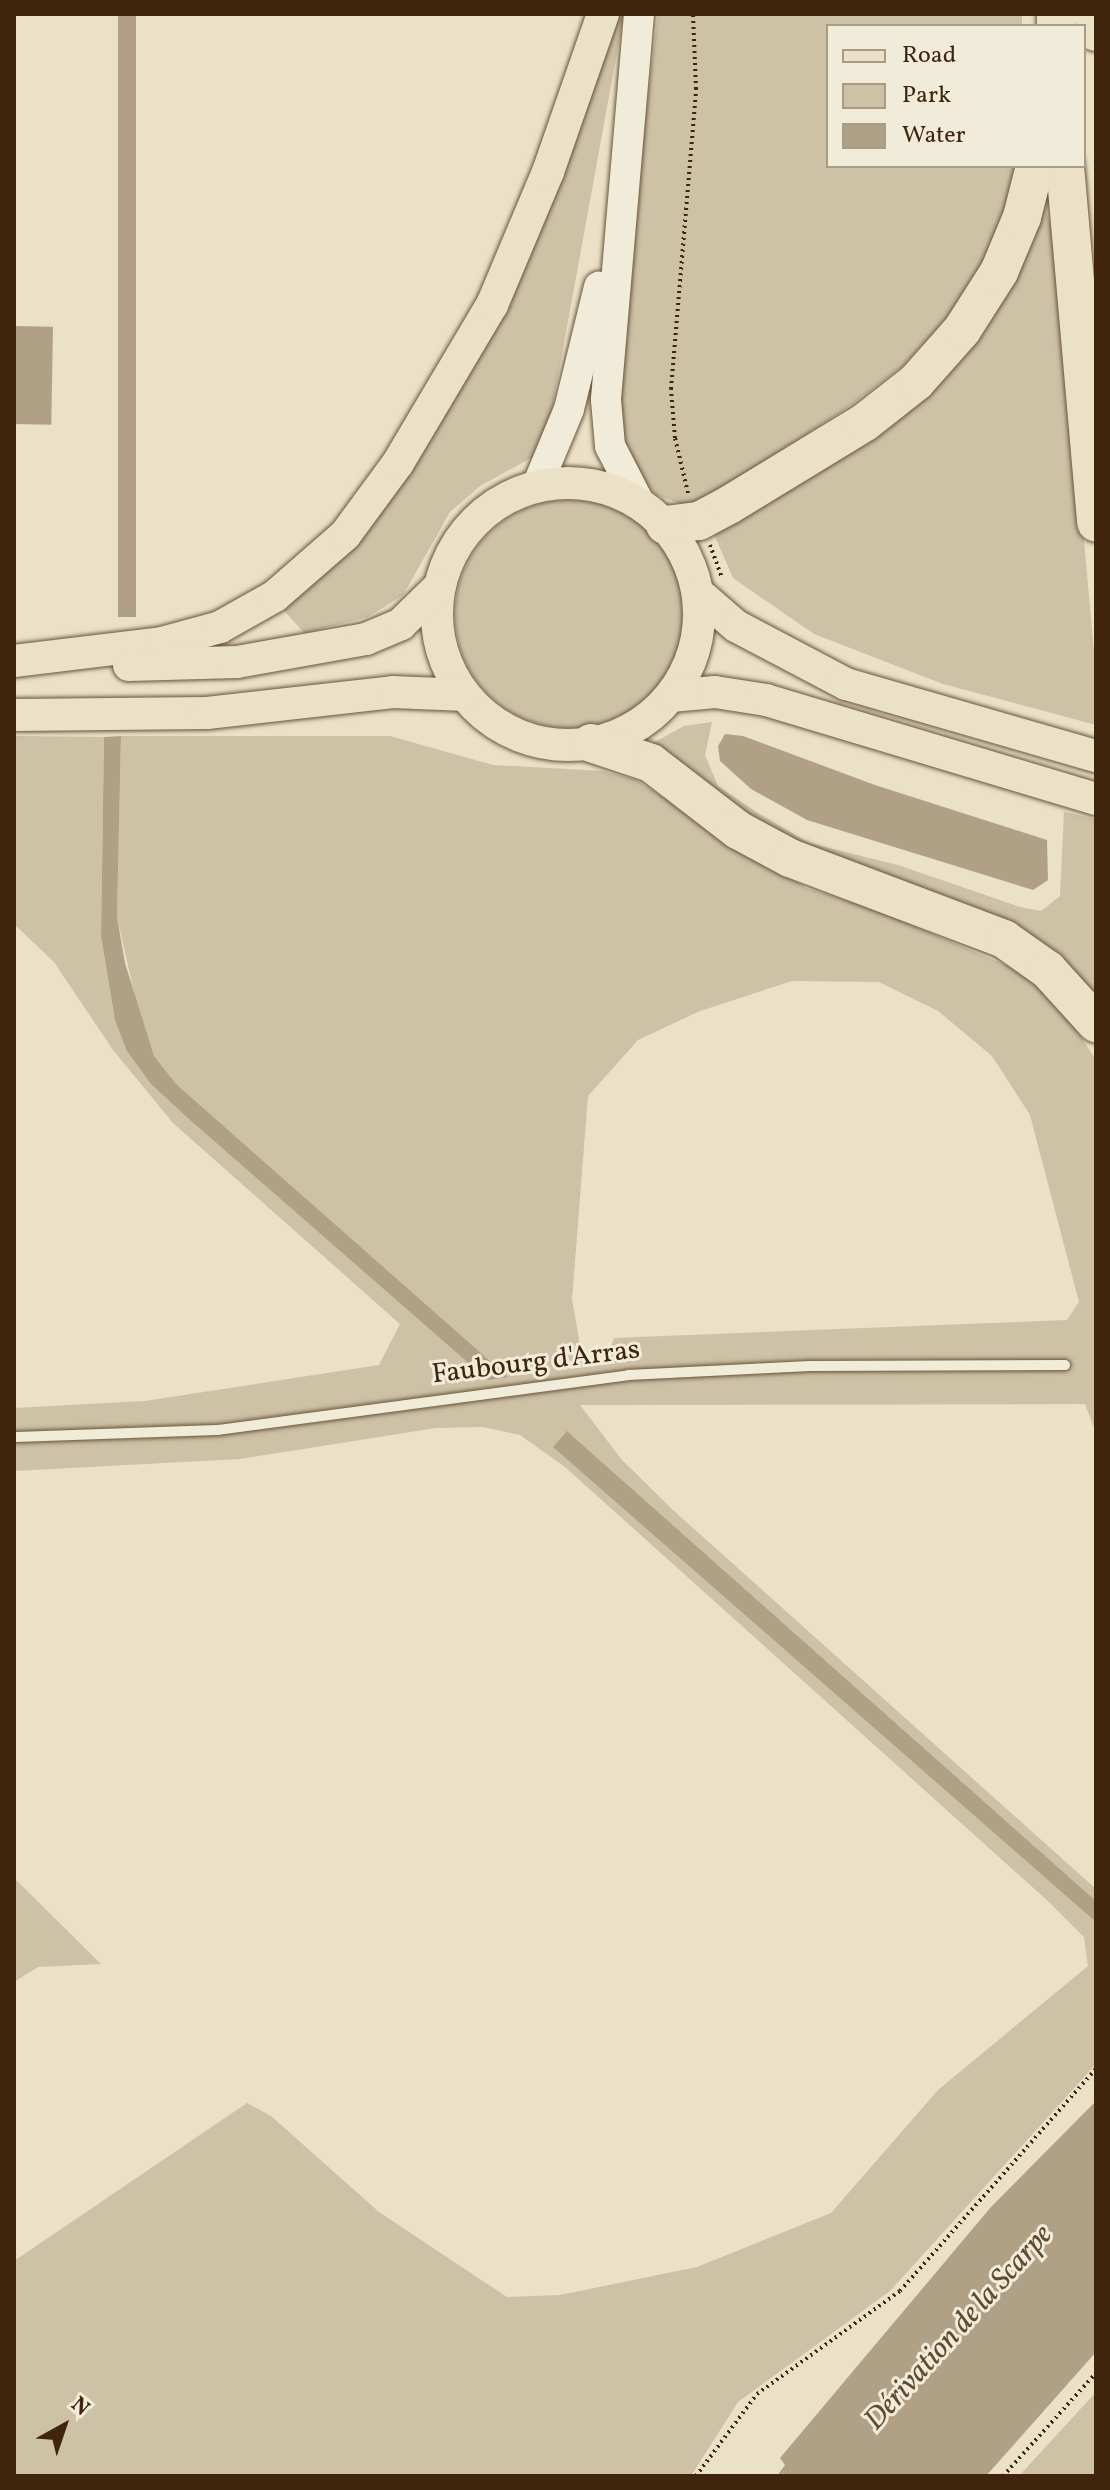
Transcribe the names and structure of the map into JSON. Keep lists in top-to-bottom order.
{
  "streets": {
    "lane": ["Faubourg d'Arras"]
  },
  "water": ["Dérivation de la Scarpe"],
  "legend": ["Road", "Park", "Water"],
  "north": "top right"
}
